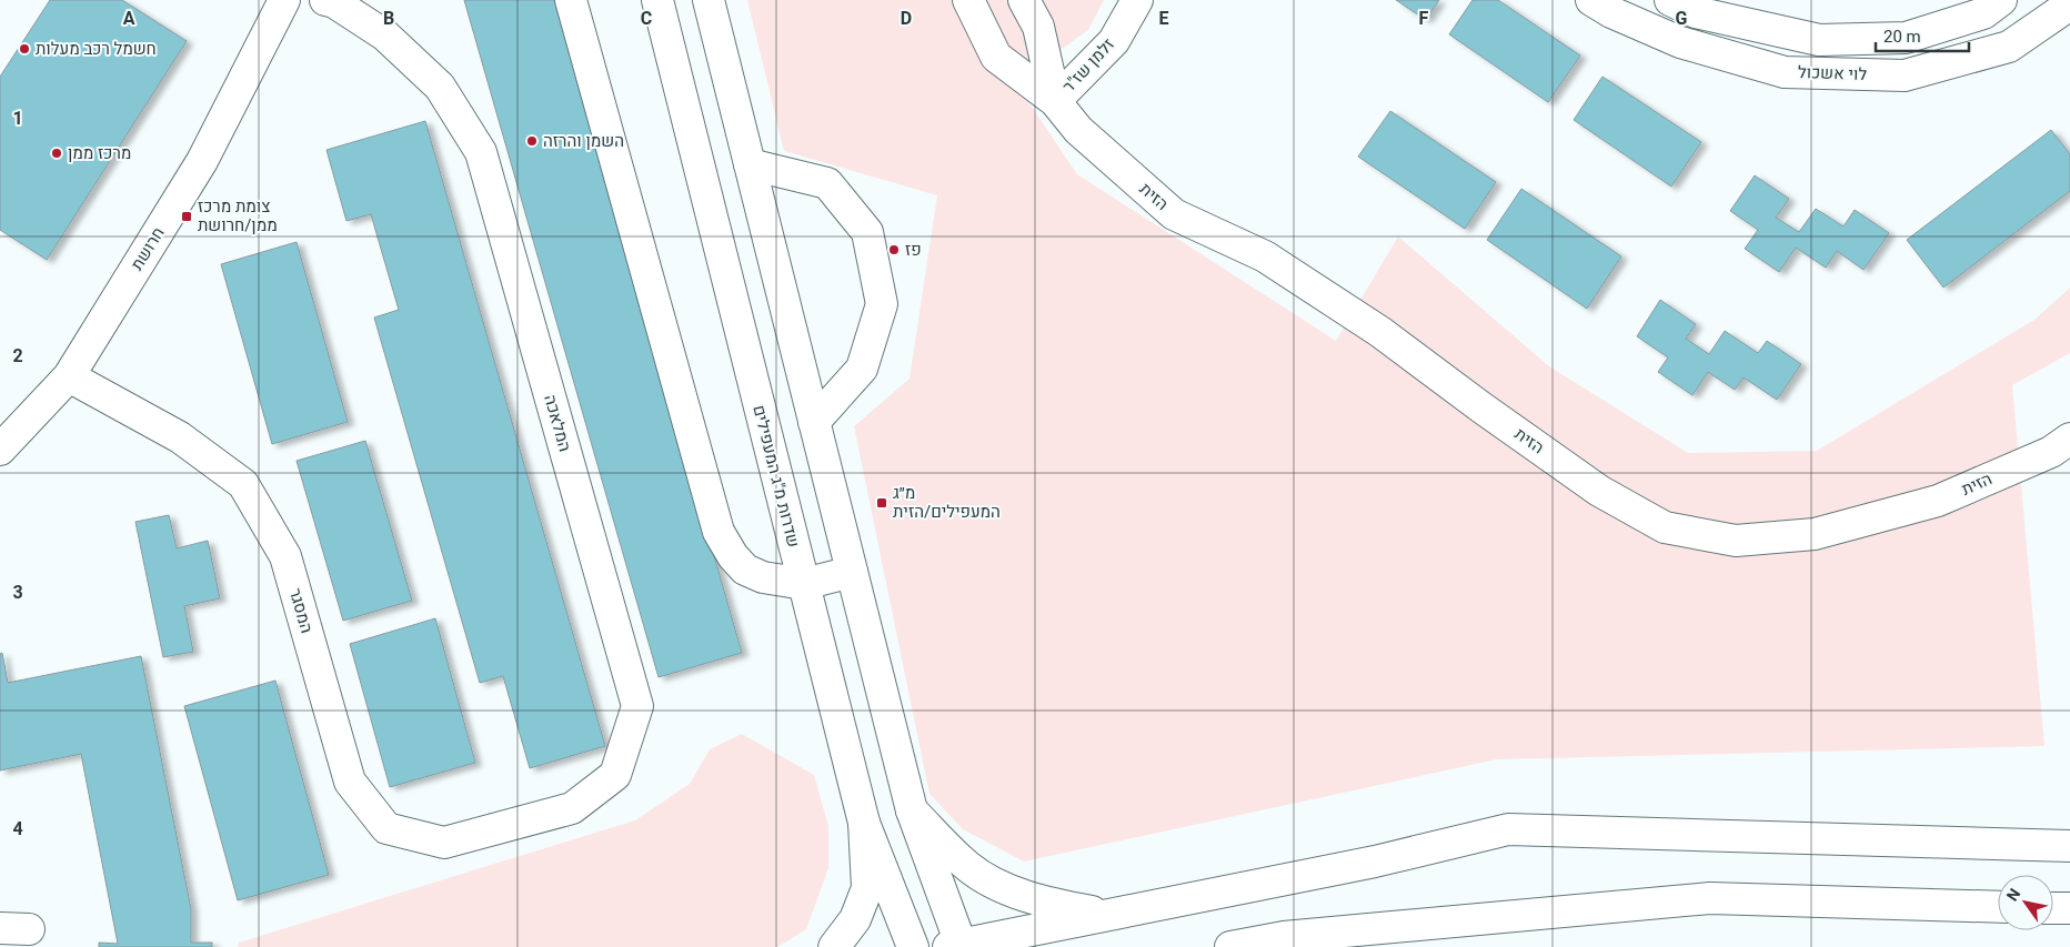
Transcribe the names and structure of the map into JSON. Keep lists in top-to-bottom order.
{
  "streets": {
    "main road": [
      "זלמן שז\"ר",
      "לוי אשכול",
      "הזית",
      "חרושת",
      "המלאכה",
      "שדרות מ\"ג המעפילים",
      "המסגר"
    ]
  },
  "crossings": [
    ["זלמן שז\"ר", "הזית"],
    ["חרושת", "המסגר"],
    ["המלאכה", "המסגר"]
  ],
  "places": {
    "other": [
      "חשמל רכב מעלות",
      "השמן והרזה",
      "מרכז ממן",
      "פז"
    ],
    "transit": ["צומת מרכז ממן/חרושת", "מ״ג המעפילים/הזית"]
  },
  "scale_bar": "20 m",
  "north": "top left",
  "grid": {
    "columns": [
      "A",
      "B",
      "C",
      "D",
      "E",
      "F",
      "G"
    ],
    "rows": [
      "1",
      "2",
      "3",
      "4"
    ]
  }
}
